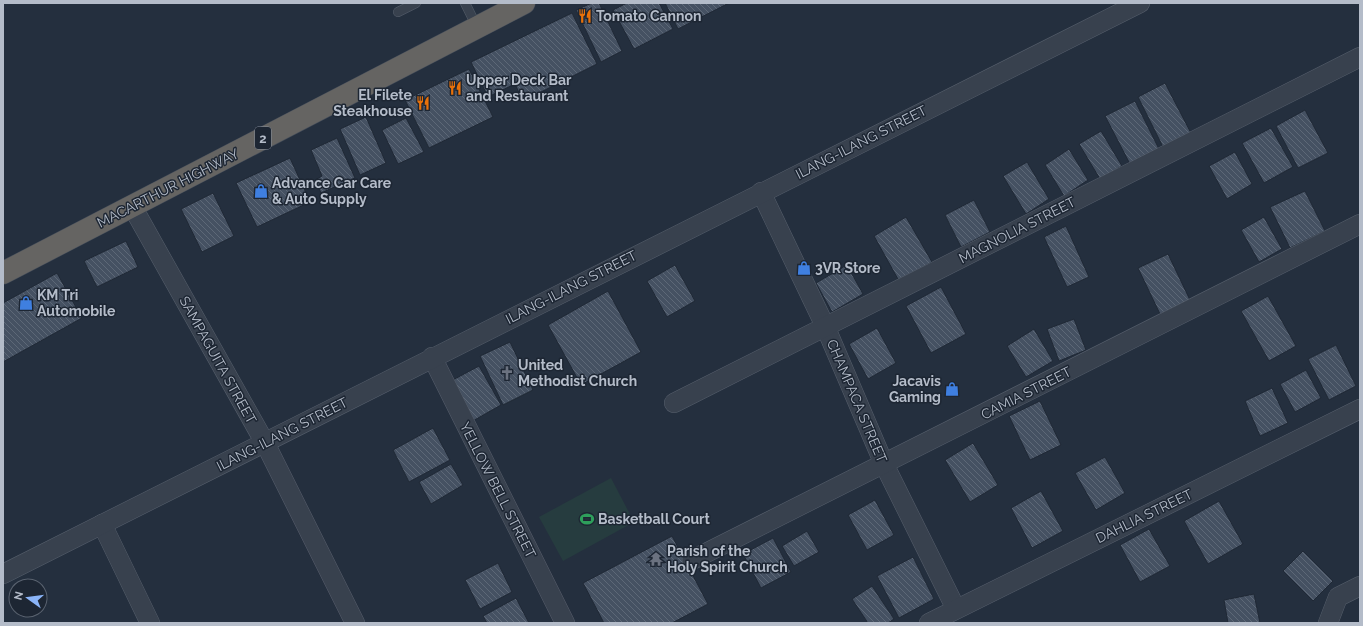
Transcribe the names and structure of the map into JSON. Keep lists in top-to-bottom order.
{
  "streets": {
    "highway": ["2", "MACARTHUR HIGHWAY"],
    "street": [
      "ILANG-ILANG STREET",
      "MAGNOLIA STREET",
      "SAMPAGUITA STREET",
      "CAMIA STREET",
      "CHAMPACA STREET",
      "YELLOW BELL STREET",
      "DAHLIA STREET"
    ]
  },
  "crossings": [
    ["ILANG-ILANG STREET", "SAMPAGUITA STREET"],
    ["ILANG-ILANG STREET", "CHAMPACA STREET"],
    ["ILANG-ILANG STREET", "YELLOW BELL STREET"],
    ["MACARTHUR HIGHWAY", "SAMPAGUITA STREET"],
    ["MAGNOLIA STREET", "CHAMPACA STREET"],
    ["CAMIA STREET", "CHAMPACA STREET"],
    ["CHAMPACA STREET", "DAHLIA STREET"]
  ],
  "places": {
    "restaurant": ["Tomato Cannon", "Upper Deck Bar and Restaurant", "El Filete Steakhouse"],
    "shop": [
      "Advance Car Care & Auto Supply",
      "3VR Store",
      "KM Tri Automobile",
      "Jacavis Gaming"
    ],
    "church": ["United Methodist Church"],
    "sports": ["Basketball Court"],
    "temple": ["Parish of the Holy Spirit Church"]
  },
  "north": "left"
}
